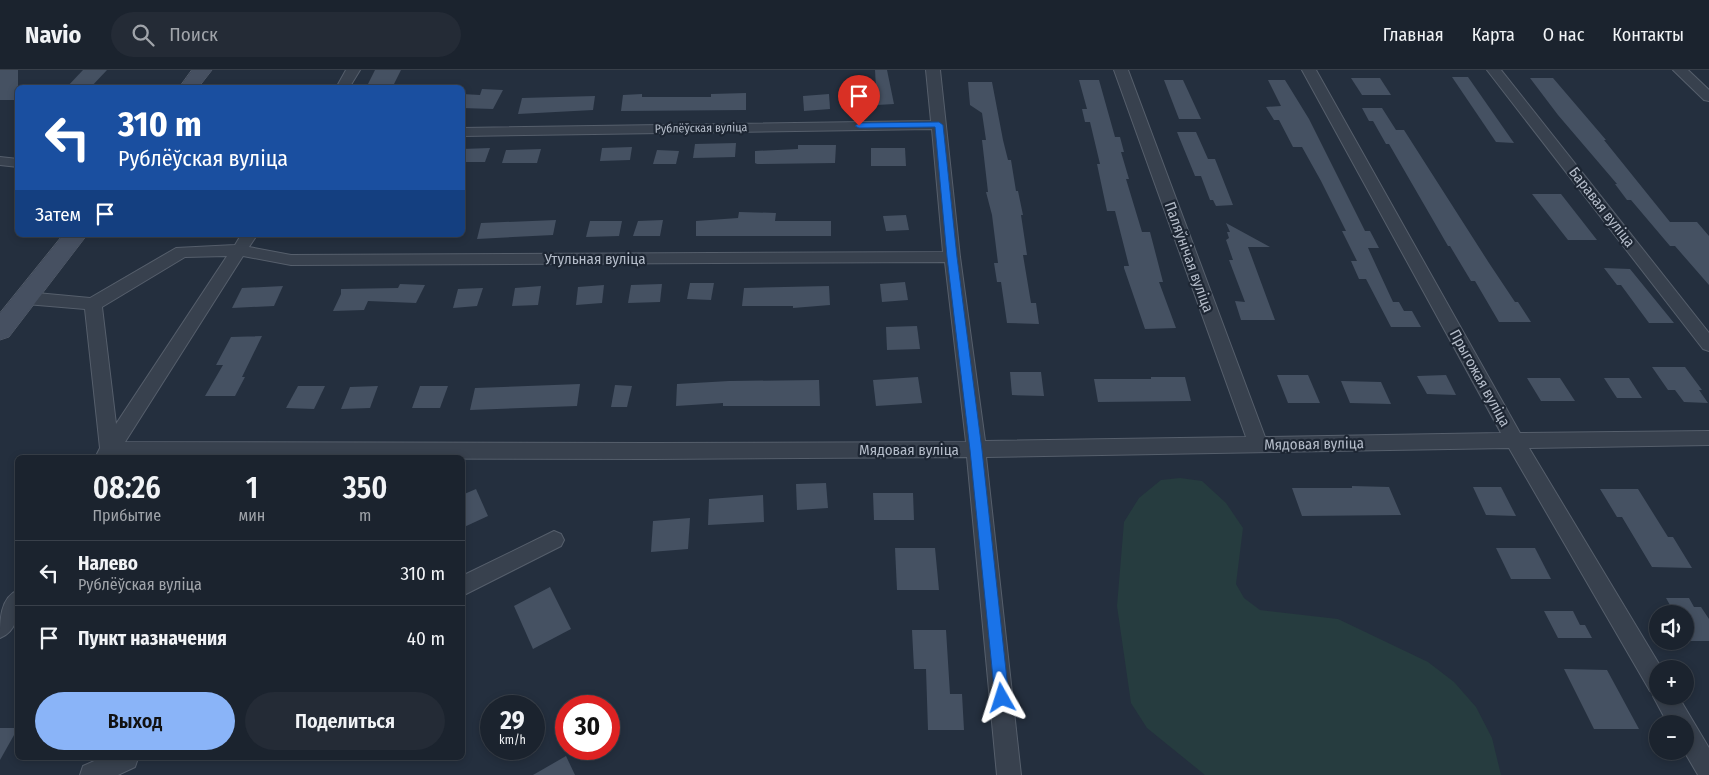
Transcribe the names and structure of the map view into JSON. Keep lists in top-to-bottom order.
{
  "streets": {
    "street": [
      "Рублёўская вуліца",
      "Баравая вуліца",
      "Паляўнічая вуліца",
      "Утульная вуліца",
      "Прыгожая вуліца",
      "Мядовая вуліца"
    ]
  },
  "crossings": [
    ["Паляўнічая вуліца", "Мядовая вуліца"],
    ["Прыгожая вуліца", "Мядовая вуліца"]
  ],
  "page": {
    "header": "Navio",
    "search": "Поиск",
    "nav": [
      "Главная",
      "Карта",
      "О нас",
      "Контакты"
    ],
    "turn": ["310 m", "Рублёўская вуліца"],
    "then": "Затем",
    "eta": [
      "08:26",
      "Прибытие",
      "1",
      "мин",
      "350",
      "m"
    ],
    "list": [
      {
        "name": "Налево",
        "note": "Рублёўская вуліца",
        "value": "310 m"
      },
      {
        "name": "Пункт назначения",
        "value": "40 m"
      }
    ],
    "map_buttons": ["+", "−"],
    "buttons": ["Выход", "Поделиться"],
    "speed": "29 km/h",
    "limit": "30"
  }
}
